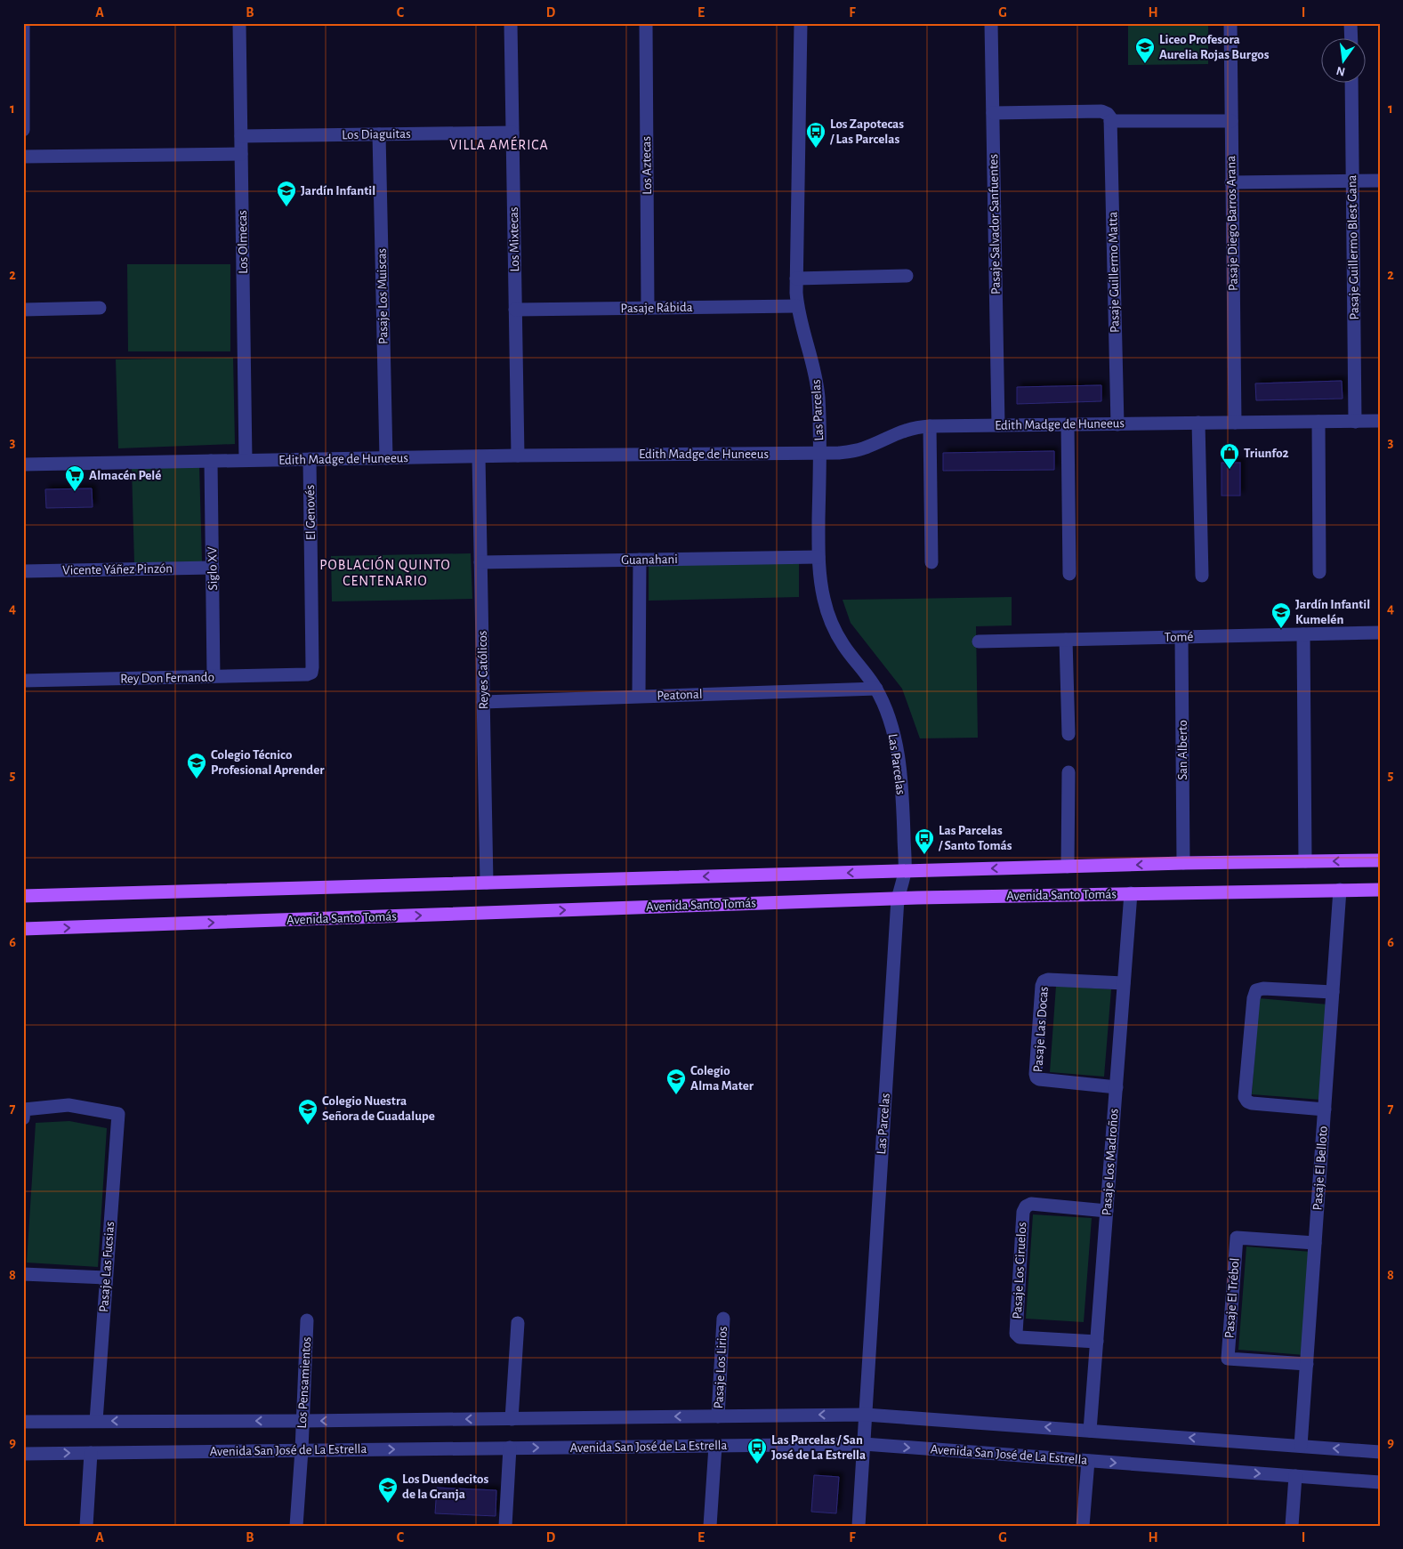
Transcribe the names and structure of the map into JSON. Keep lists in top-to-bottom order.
{
  "streets": {
    "main road": ["Avenida Santo Tomás"],
    "street": [
      "Los Diaguitas",
      "Los Aztecas",
      "Pasaje Diego Barros Arana",
      "Pasaje Salvador Sanfuentes",
      "Los Mixtecas",
      "Los Olmecas",
      "Pasaje Guillermo Blest Gana",
      "Pasaje Guillermo Matta",
      "Pasaje Los Muiscas",
      "Pasaje Rábida",
      "Las Parcelas",
      "Edith Madge de Huneeus",
      "El Genovés",
      "Guanahani",
      "Siglo XV",
      "Vicente Yáñez Pinzón",
      "Tomé",
      "Reyes Católicos",
      "Rey Don Fernando",
      "Peatonal",
      "San Alberto",
      "Pasaje Las Docas",
      "Pasaje Los Madroños",
      "Pasaje El Belloto",
      "Pasaje Las Fucsias",
      "Pasaje Los Ciruelos",
      "Pasaje El Trébol",
      "Pasaje Los Lirios",
      "Los Pensamientos",
      "Avenida San José de La Estrella"
    ]
  },
  "crossings": [
    ["Los Diaguitas", "Los Mixtecas"],
    ["Los Diaguitas", "Los Olmecas"],
    ["Los Diaguitas", "Pasaje Los Muiscas"],
    ["Los Aztecas", "Pasaje Rábida"],
    ["Pasaje Diego Barros Arana", "Edith Madge de Huneeus"],
    ["Pasaje Salvador Sanfuentes", "Edith Madge de Huneeus"],
    ["Los Mixtecas", "Pasaje Rábida"],
    ["Los Mixtecas", "Edith Madge de Huneeus"],
    ["Los Olmecas", "Edith Madge de Huneeus"],
    ["Pasaje Guillermo Blest Gana", "Edith Madge de Huneeus"],
    ["Pasaje Guillermo Matta", "Edith Madge de Huneeus"],
    ["Pasaje Los Muiscas", "Edith Madge de Huneeus"],
    ["Pasaje Rábida", "Las Parcelas"],
    ["Las Parcelas", "Edith Madge de Huneeus"],
    ["Las Parcelas", "Guanahani"],
    ["Las Parcelas", "Peatonal"],
    ["Las Parcelas", "Avenida Santo Tomás"],
    ["Las Parcelas", "Avenida San José de La Estrella"],
    ["Edith Madge de Huneeus", "El Genovés"],
    ["Edith Madge de Huneeus", "Siglo XV"],
    ["Edith Madge de Huneeus", "Reyes Católicos"],
    ["El Genovés", "Rey Don Fernando"],
    ["Guanahani", "Reyes Católicos"],
    ["Siglo XV", "Vicente Yáñez Pinzón"],
    ["Siglo XV", "Rey Don Fernando"],
    ["Tomé", "San Alberto"],
    ["Reyes Católicos", "Peatonal"],
    ["Reyes Católicos", "Avenida Santo Tomás"],
    ["San Alberto", "Avenida Santo Tomás"],
    ["Avenida Santo Tomás", "Pasaje Los Madroños"],
    ["Avenida Santo Tomás", "Pasaje El Belloto"],
    ["Pasaje Las Docas", "Pasaje Los Madroños"],
    ["Pasaje Los Madroños", "Pasaje Los Ciruelos"],
    ["Pasaje El Belloto", "Pasaje El Trébol"],
    ["Los Pensamientos", "Avenida San José de La Estrella"]
  ],
  "districts": ["VILLA AMÉRICA", "POBLACIÓN QUINTO CENTENARIO"],
  "places": {
    "school or university": [
      "Liceo Profesora Aurelia Rojas Burgos",
      "Jardín Infantil",
      "Jardín Infantil Kumelén",
      "Colegio Técnico Profesional Aprender",
      "Colegio Alma Mater",
      "Colegio Nuestra Señora de Guadalupe",
      "Los Duendecitos de la Granja"
    ],
    "bus stop": ["Los Zapotecas / Las Parcelas", "Las Parcelas / Santo Tomás", "Las Parcelas / San José de La Estrella"],
    "shop": ["Triunfo2"],
    "supermarket": ["Almacén Pelé"]
  },
  "north": "bottom",
  "grid": {
    "columns": [
      "A",
      "B",
      "C",
      "D",
      "E",
      "F",
      "G",
      "H",
      "I"
    ],
    "rows": [
      "1",
      "2",
      "3",
      "4",
      "5",
      "6",
      "7",
      "8",
      "9"
    ]
  }
}
